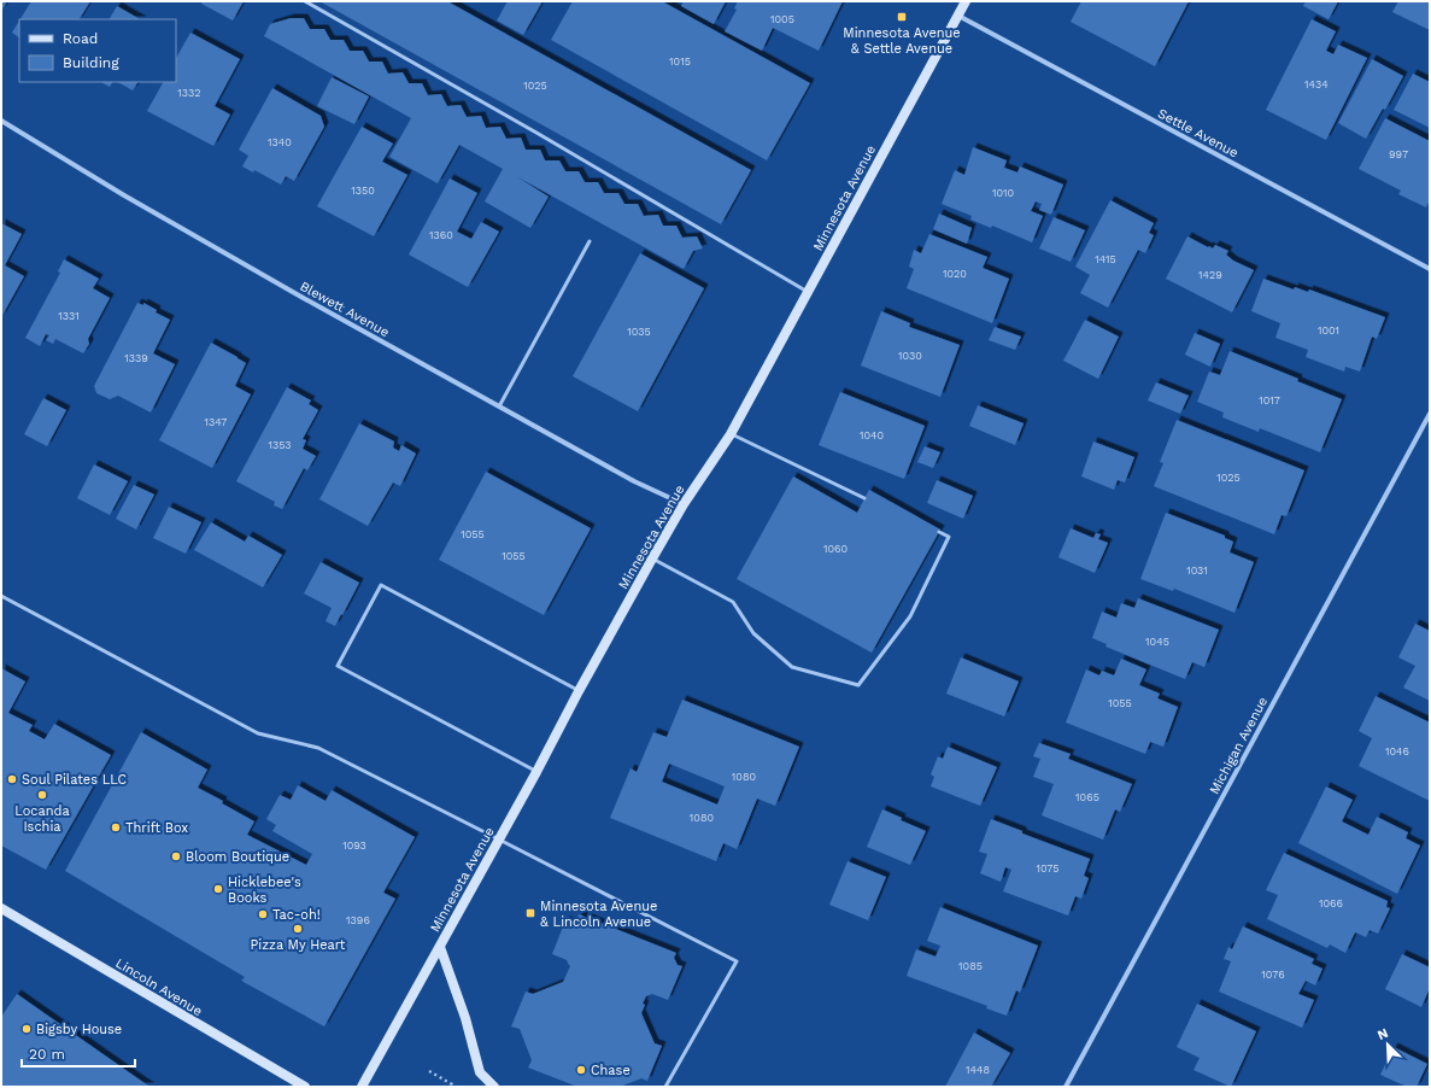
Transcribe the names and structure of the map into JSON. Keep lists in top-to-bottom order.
{
  "streets": {
    "main road": ["Minnesota Avenue", "Lincoln Avenue"],
    "street": ["Settle Avenue", "Blewett Avenue", "Michigan Avenue"]
  },
  "crossings": [
    ["Settle Avenue", "Minnesota Avenue"],
    ["Minnesota Avenue", "Blewett Avenue"]
  ],
  "places": {
    "transit": ["Minnesota Avenue & Settle Avenue", "Minnesota Avenue & Lincoln Avenue"],
    "other": [
      "Soul Pilates LLC",
      "Locanda Ischia",
      "Thrift Box",
      "Bloom Boutique",
      "Hicklebee's Books",
      "Tac-oh!",
      "Pizza My Heart",
      "Bigsby House",
      "Chase"
    ]
  },
  "house_numbers": [
    "1005",
    "1015",
    "1434",
    "1025",
    "1332",
    "1340",
    "997",
    "1350",
    "1010",
    "1360",
    "1415",
    "1020",
    "1429",
    "1331",
    "1001",
    "1035",
    "1030",
    "1339",
    "1017",
    "1347",
    "1040",
    "1353",
    "1025",
    "1055",
    "1060",
    "1055",
    "1031",
    "1045",
    "1055",
    "1046",
    "1080",
    "1065",
    "1080",
    "1093",
    "1075",
    "1066",
    "1396",
    "1085",
    "1076",
    "1448"
  ],
  "legend": ["Road", "Building"],
  "scale_bar": "20 m",
  "north": "top left"
}
